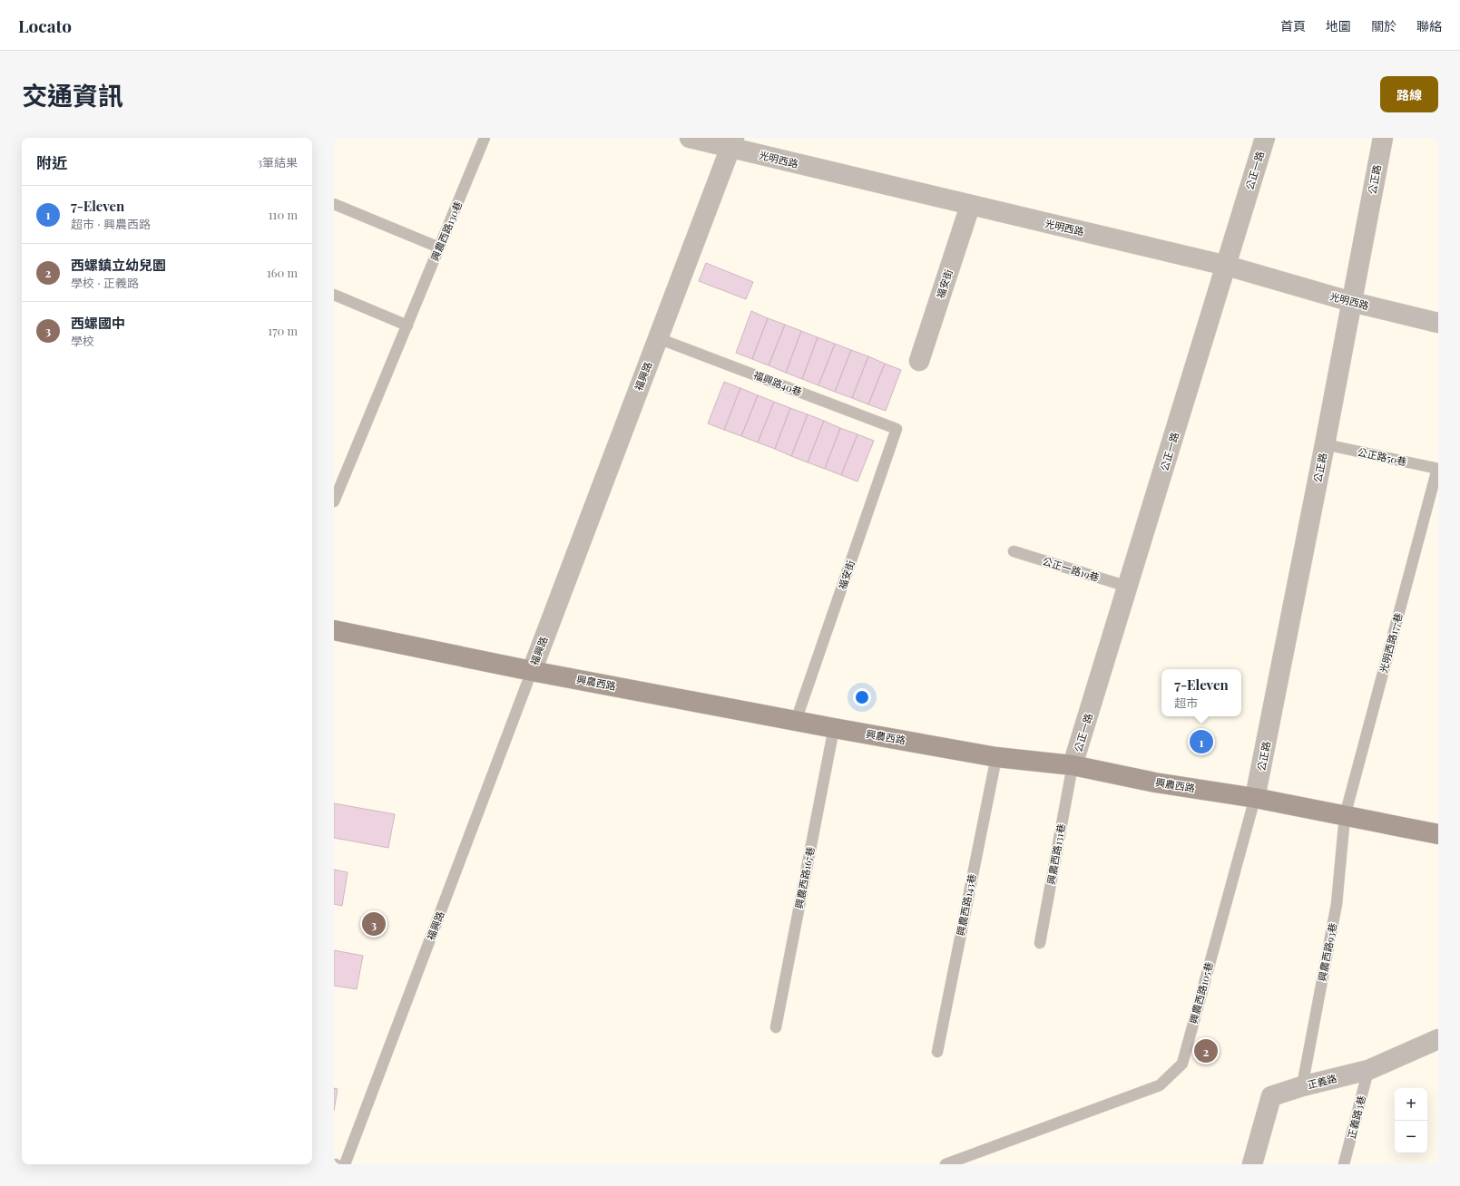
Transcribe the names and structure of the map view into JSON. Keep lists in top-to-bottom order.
{
  "streets": {
    "main road": ["興農西路"],
    "street": [
      "光明西路",
      "公正一路",
      "公正路",
      "福安街",
      "福興路",
      "正義路"
    ],
    "lane": [
      "興農西路130巷",
      "福興路40巷",
      "公正路50巷",
      "公正一路19巷",
      "光明西路177巷",
      "興農西路131巷",
      "興農西路167巷",
      "興農西路143巷",
      "興農西路93巷",
      "興農西路105巷",
      "正義路3巷"
    ]
  },
  "crossings": [
    ["光明西路", "公正一路"],
    ["光明西路", "公正路"],
    ["光明西路", "福安街"],
    ["光明西路", "福興路"],
    ["公正一路", "公正一路19巷"],
    ["公正一路", "興農西路"],
    ["公正一路", "興農西路131巷"],
    ["公正路", "公正路50巷"],
    ["公正路", "興農西路"],
    ["公正路", "興農西路105巷"],
    ["福安街", "福興路40巷"],
    ["福安街", "興農西路"],
    ["福興路", "福興路40巷"],
    ["福興路", "興農西路"],
    ["公正路50巷", "光明西路177巷"],
    ["光明西路177巷", "興農西路"],
    ["光明西路177巷", "興農西路93巷"],
    ["興農西路", "興農西路131巷"],
    ["興農西路", "興農西路167巷"],
    ["興農西路", "興農西路143巷"],
    ["興農西路", "興農西路93巷"],
    ["興農西路", "興農西路105巷"],
    ["興農西路93巷", "正義路"],
    ["正義路", "正義路3巷"]
  ],
  "page": {
    "header": "Locato",
    "nav": [
      "首頁",
      "地圖",
      "關於",
      "聯絡"
    ],
    "title": "交通資訊",
    "buttons": "路線",
    "heading": ["附近", "3筆結果"],
    "list": [
      {
        "mark": "1",
        "name": "7-Eleven",
        "note": "超市 · 興農西路",
        "value": "110 m"
      },
      {
        "mark": "2",
        "name": "西螺鎮立幼兒園",
        "note": "學校 · 正義路",
        "value": "160 m"
      },
      {
        "mark": "3",
        "name": "西螺國中",
        "note": "學校",
        "value": "170 m"
      }
    ],
    "popup": ["7-Eleven", "超市"],
    "pins": ["1", "3", "2"],
    "map_buttons": ["+", "−"]
  }
}
